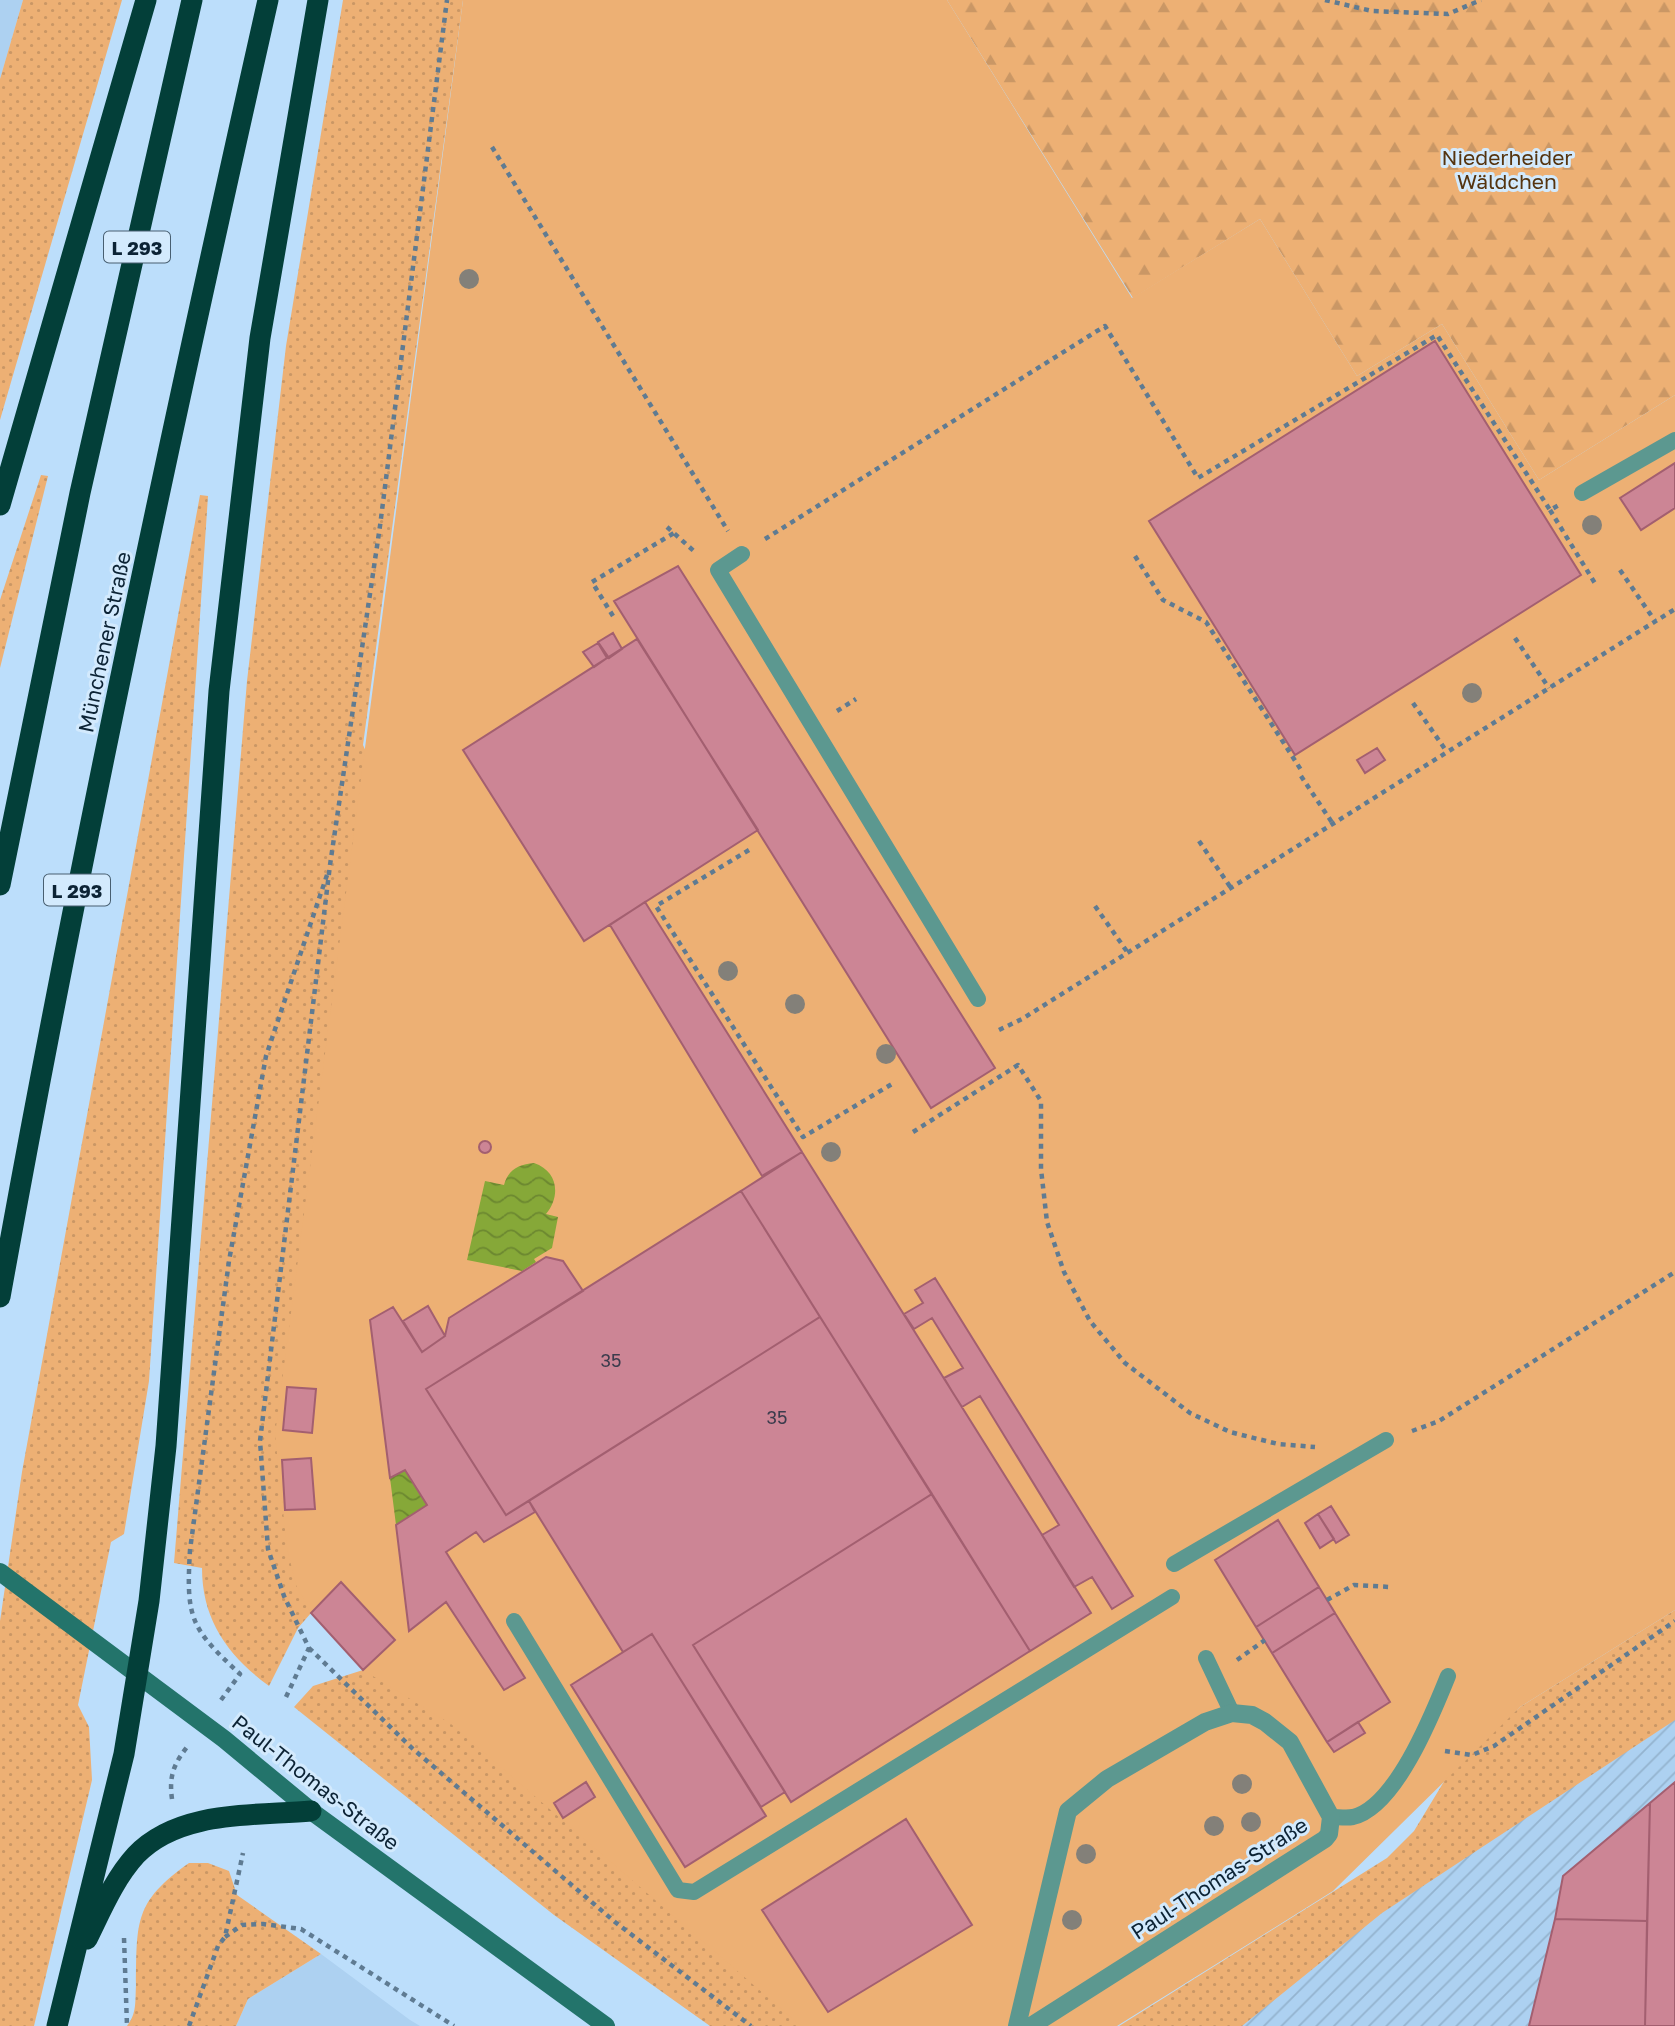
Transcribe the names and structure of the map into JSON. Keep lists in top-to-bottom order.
{
  "streets": {
    "highway": ["L 293", "Münchener Straße"],
    "main road": ["Paul-Thomas-Straße"]
  },
  "parks": ["Niederheider Wäldchen"],
  "house_numbers": ["35", "35"]
}
